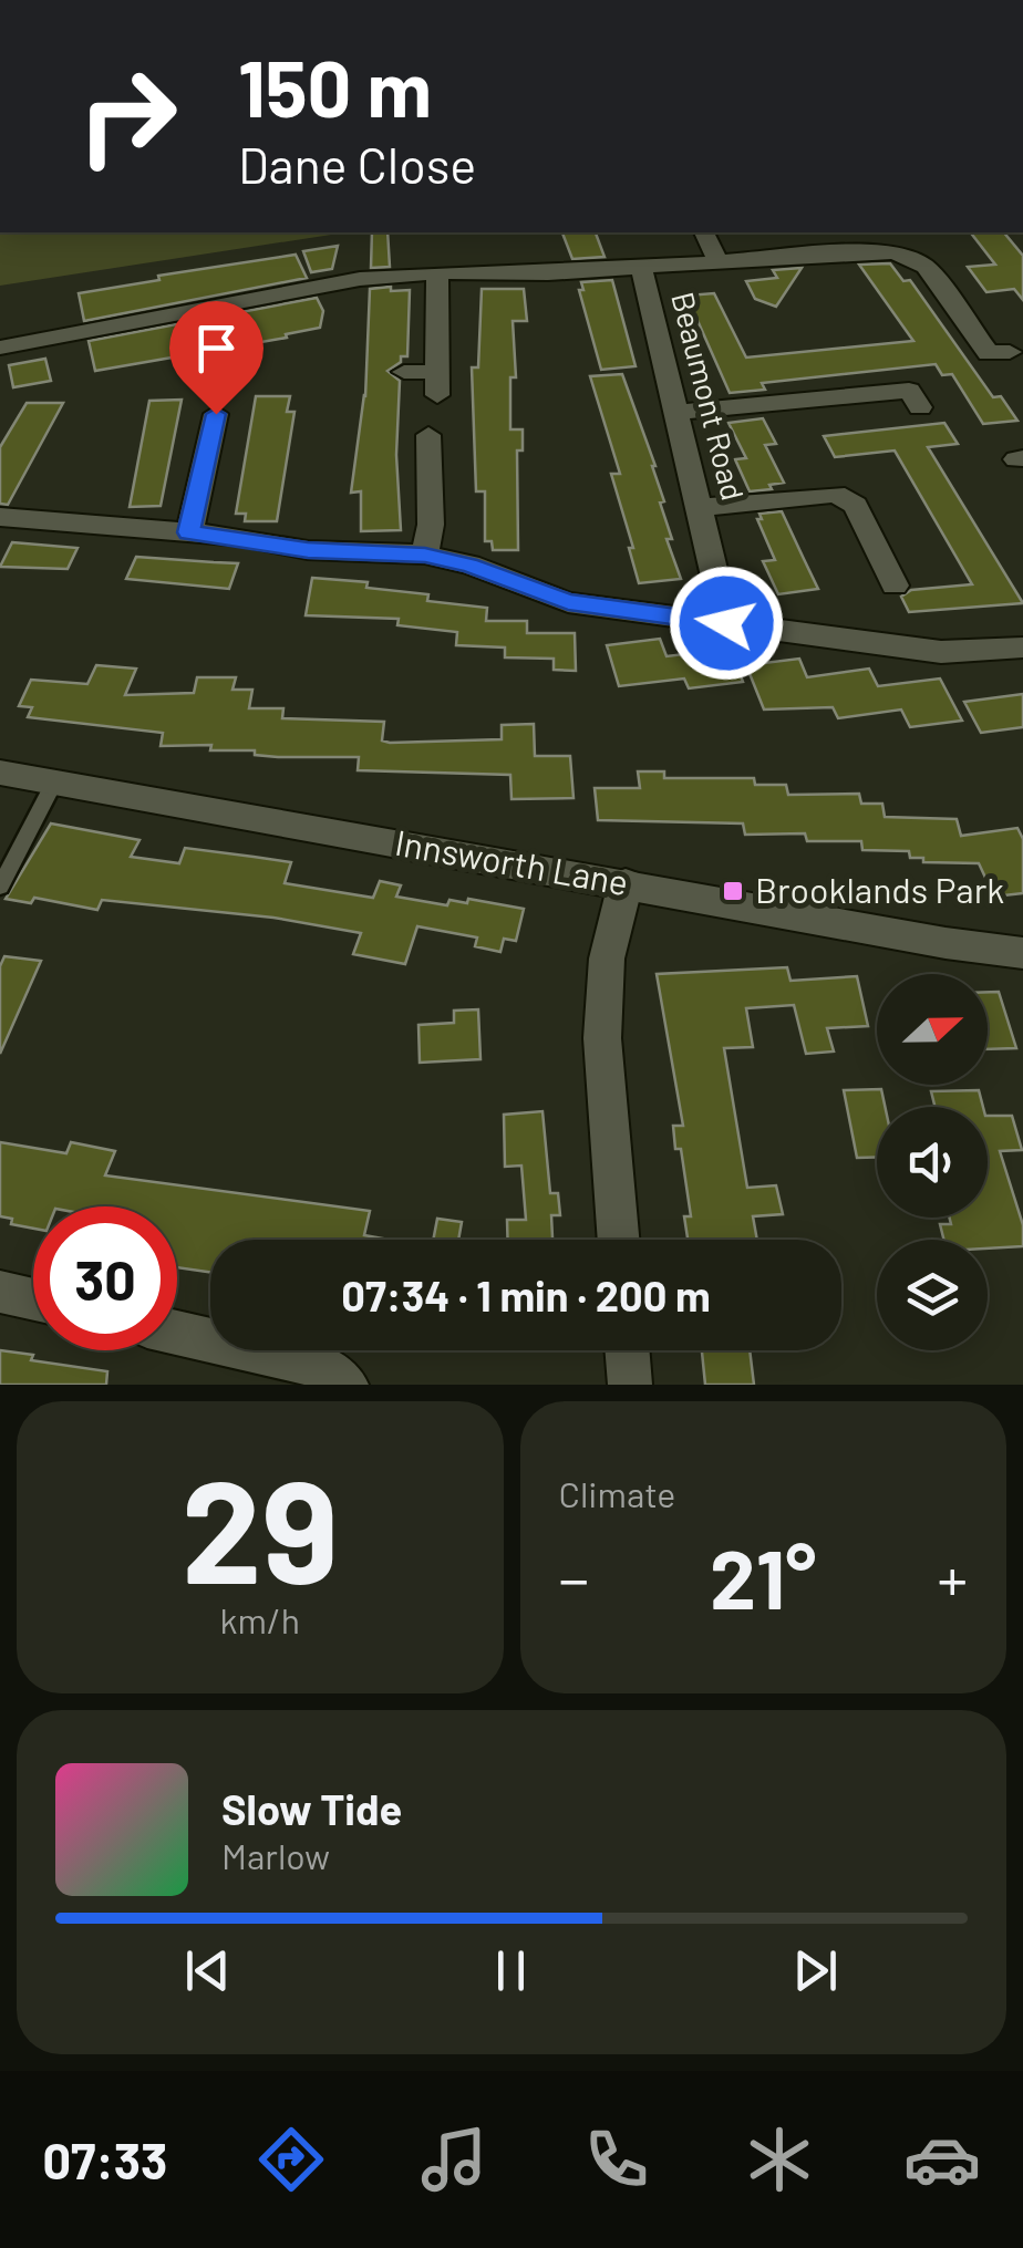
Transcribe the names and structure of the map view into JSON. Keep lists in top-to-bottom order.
{
  "streets": {
    "street": ["Beaumont Road", "Innsworth Lane"]
  },
  "places": {
    "transit": ["Brooklands Park"]
  },
  "north": "right",
  "page": {
    "turn": ["150 m", "Dane Close"],
    "limit": "30",
    "trip": "07:34 · 1 min · 200 m",
    "tile": [
      ["29", "km/h"],
      "Climate"
    ],
    "heat": ["−", "21°", "+"],
    "song": ["Slow Tide", "Marlow"],
    "tabs": "07:33"
  }
}
